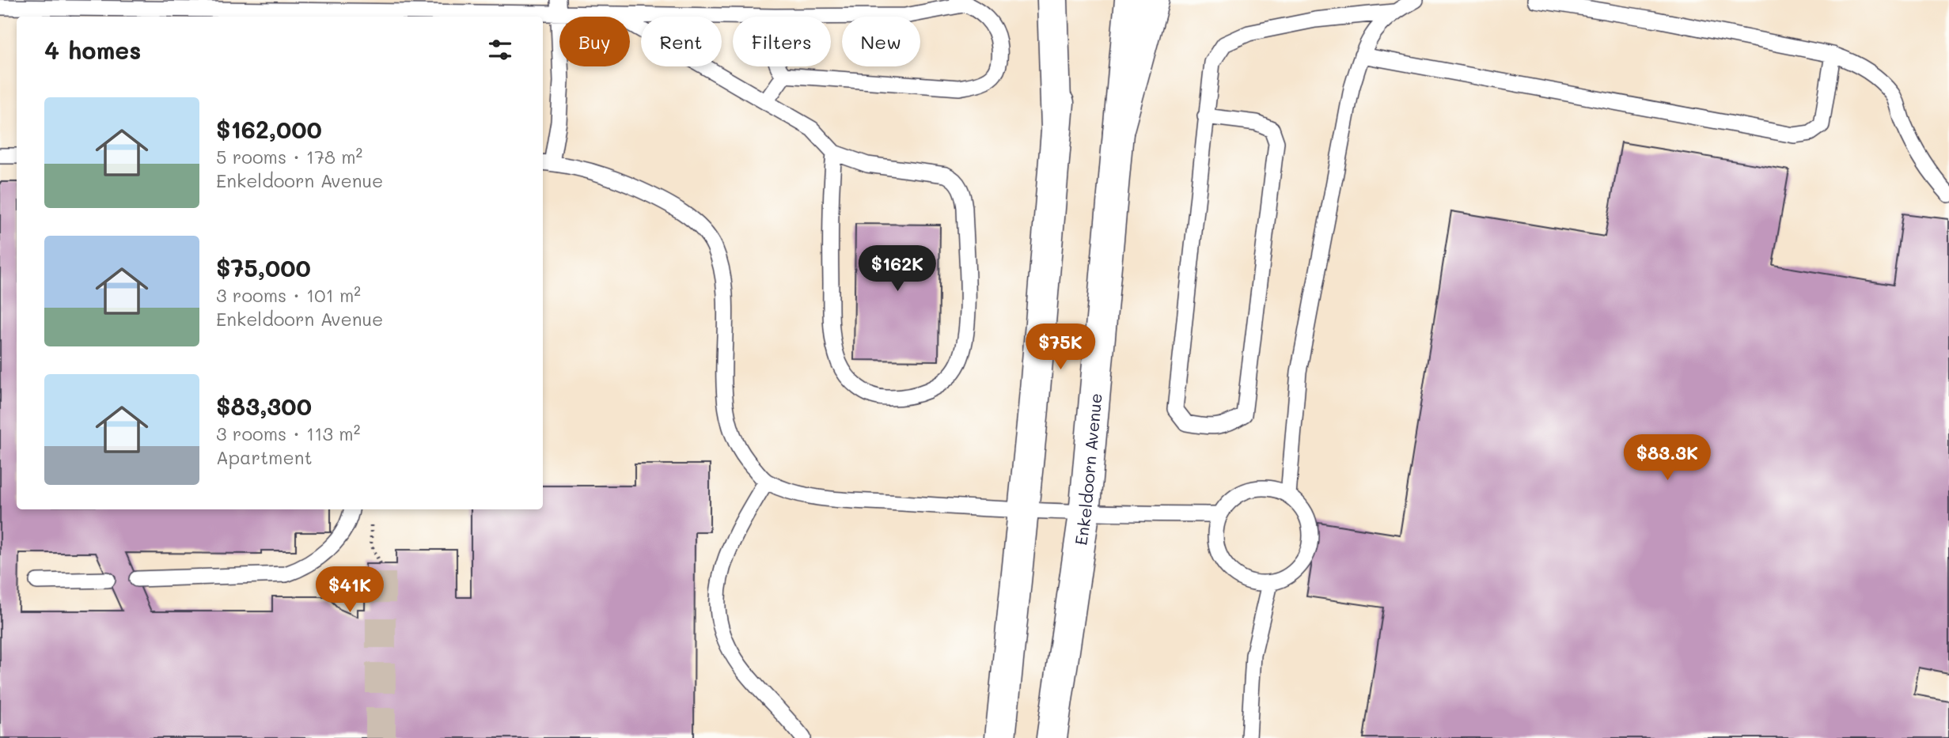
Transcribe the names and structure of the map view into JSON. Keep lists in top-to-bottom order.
{
  "streets": {
    "street": ["Enkeldoorn Avenue"]
  },
  "page": {
    "chip": [
      "Buy",
      "Rent",
      "Filters",
      "New"
    ],
    "heading": "4 homes",
    "list": [
      {
        "name": "$162,000",
        "note": "5 rooms · 178 m² · Enkeldoorn Avenue"
      },
      {
        "name": "$75,000",
        "note": "3 rooms · 101 m² · Enkeldoorn Avenue"
      },
      {
        "name": "$83,300",
        "note": "3 rooms · 113 m² · Apartment"
      }
    ],
    "price": [
      "$162K",
      "$75K",
      "$83.3K",
      "$41K"
    ]
  }
}
